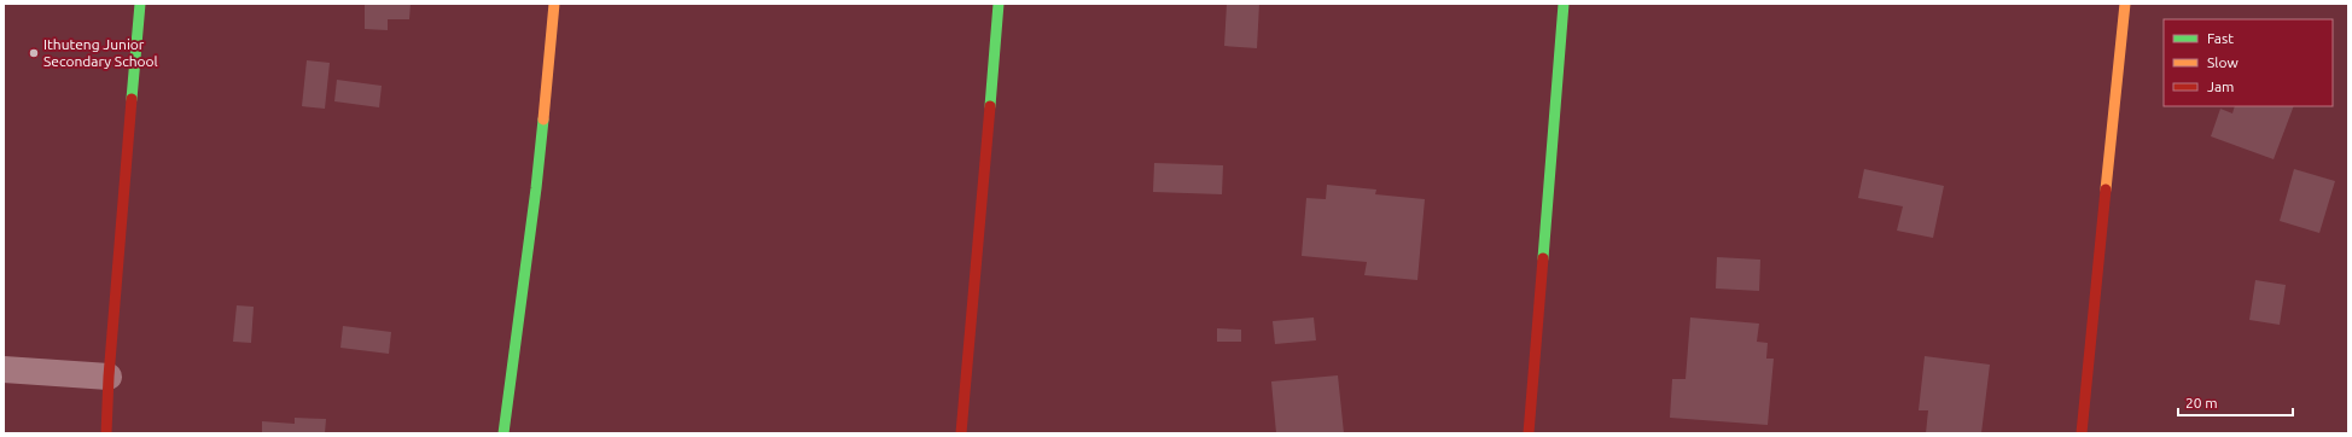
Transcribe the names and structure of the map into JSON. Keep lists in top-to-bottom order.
{
  "places": ["Ithuteng Junior Secondary School"],
  "legend": ["Fast", "Slow", "Jam"],
  "scale_bar": "20 m"
}
